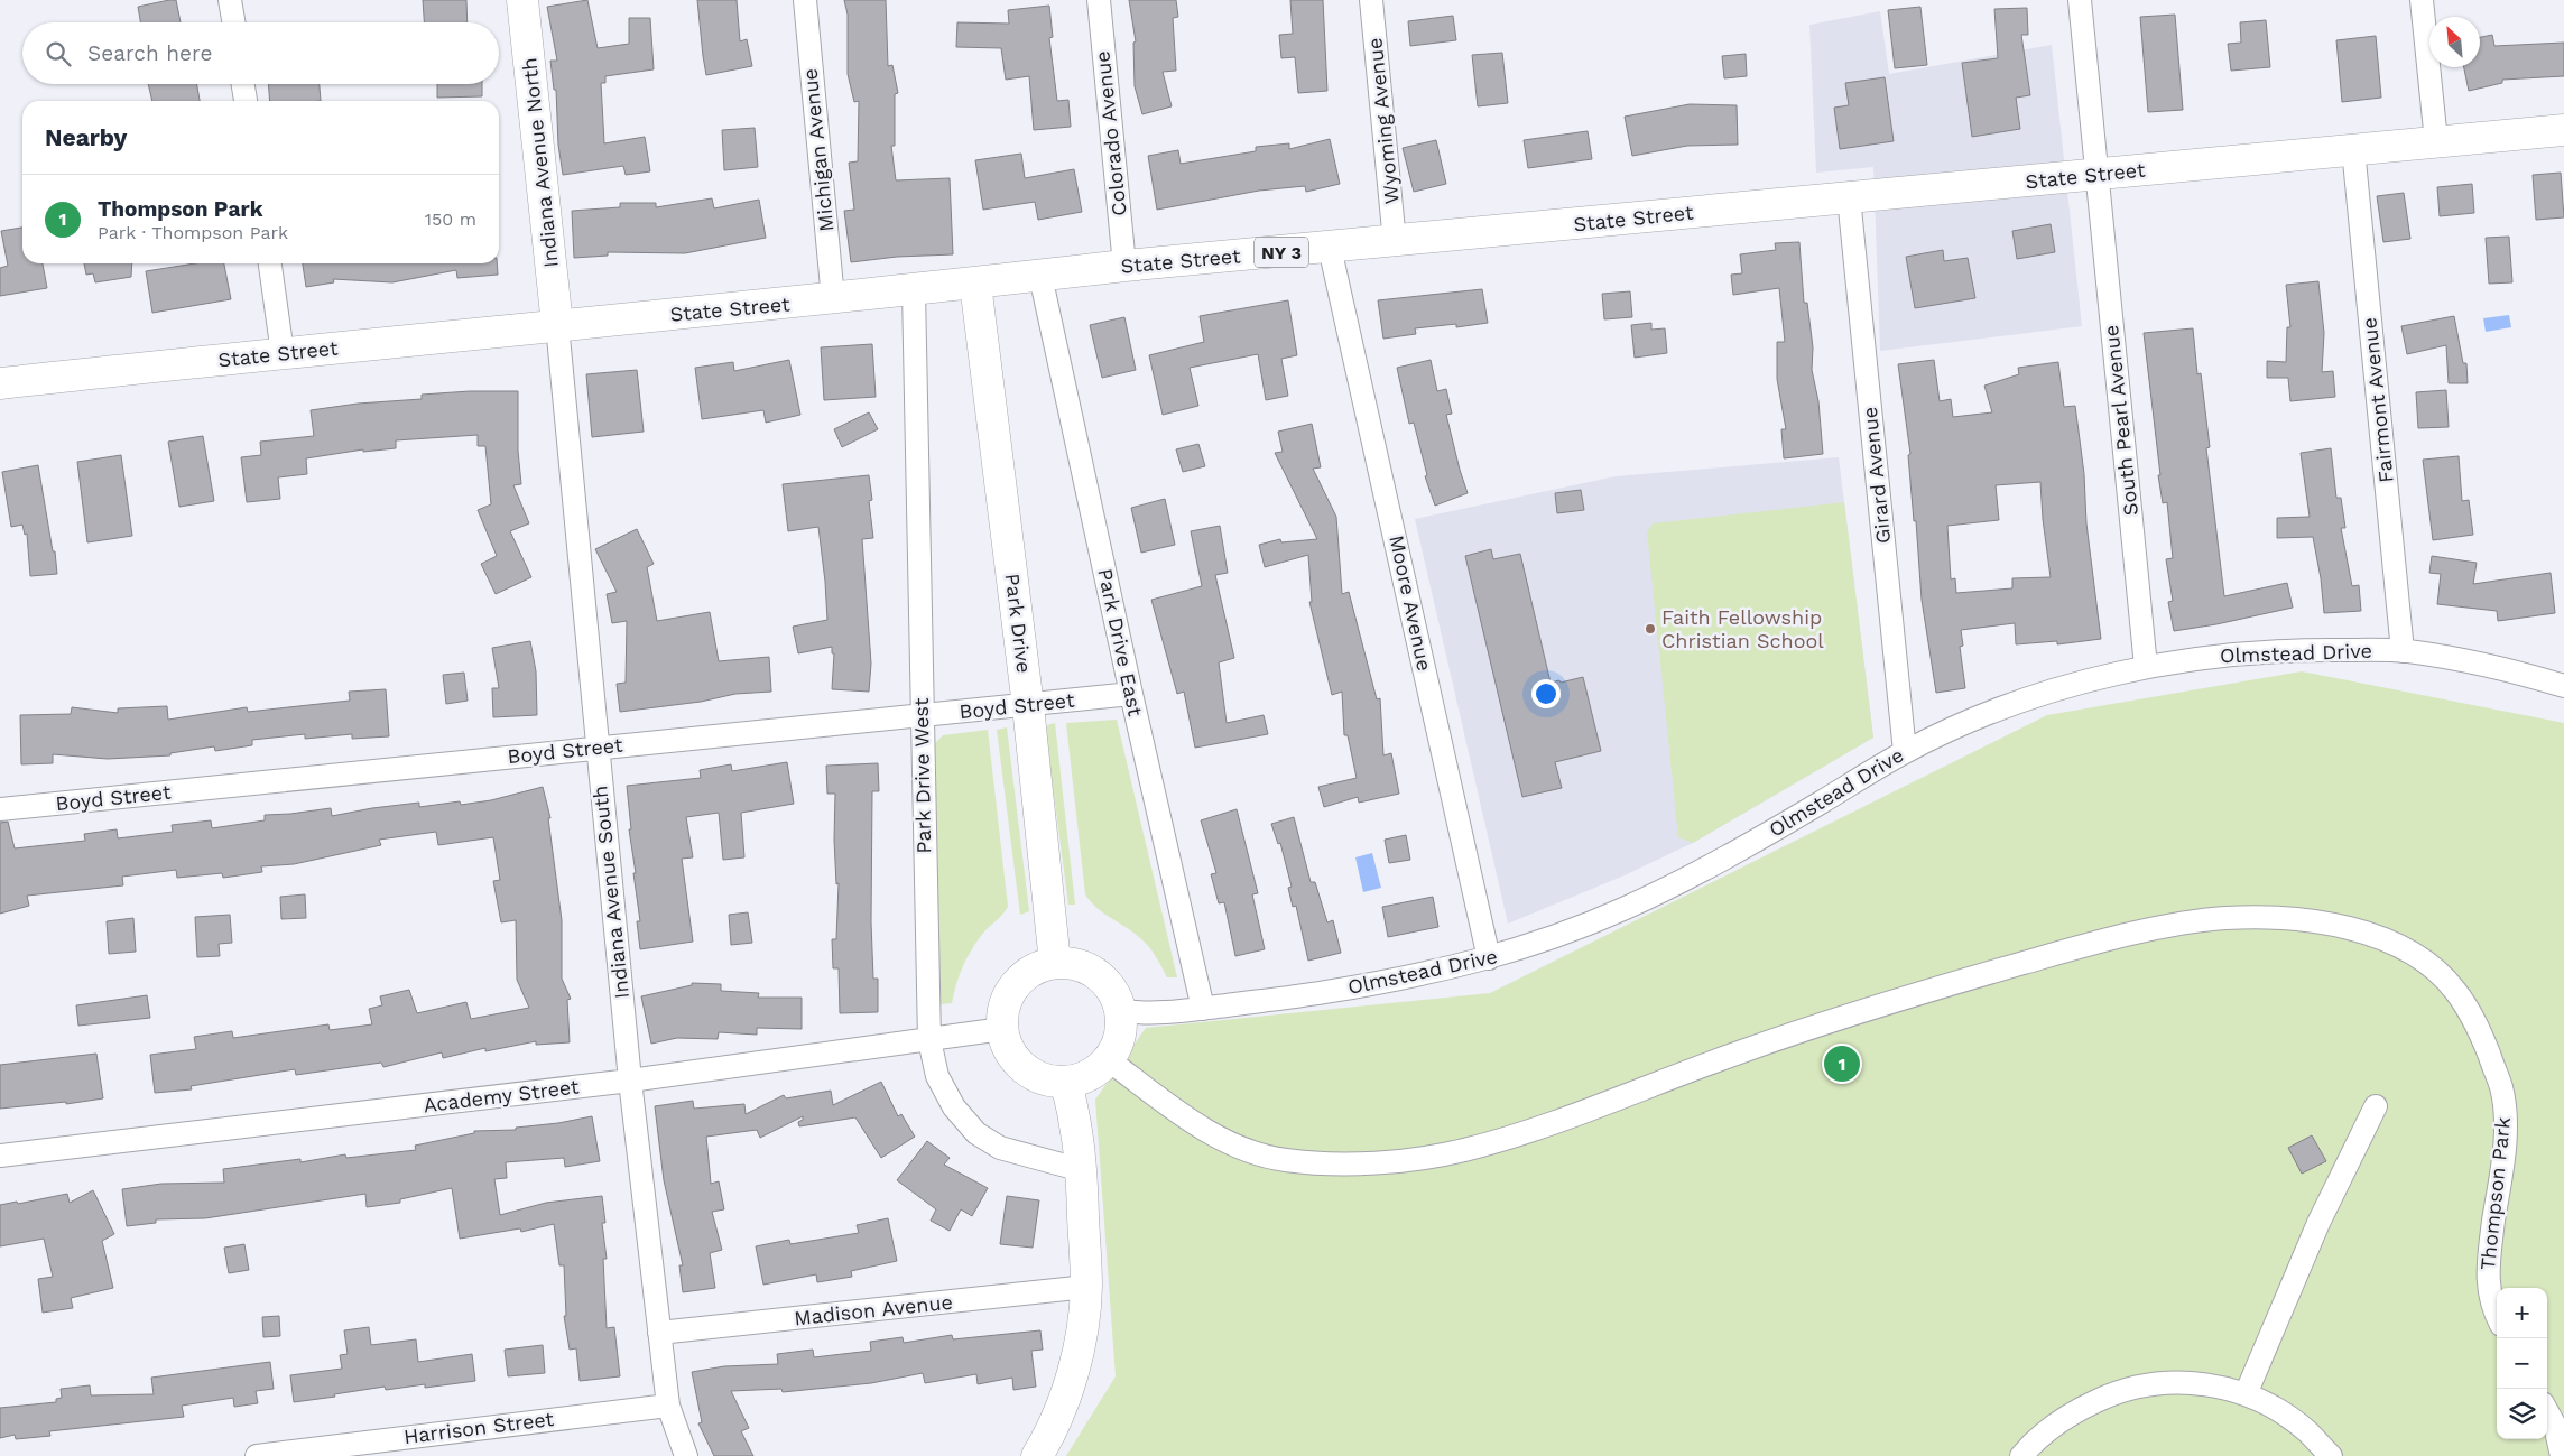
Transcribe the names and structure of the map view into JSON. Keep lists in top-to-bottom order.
{
  "streets": {
    "main road": [
      "Indiana Avenue North",
      "State Street",
      "NY 3",
      "Park Drive"
    ],
    "street": [
      "Wyoming Avenue",
      "Colorado Avenue",
      "Michigan Avenue",
      "Fairmont Avenue",
      "South Pearl Avenue",
      "Girard Avenue",
      "Moore Avenue",
      "Park Drive East",
      "Olmstead Drive",
      "Boyd Street",
      "Park Drive West",
      "Indiana Avenue South",
      "Academy Street",
      "Thompson Park",
      "Madison Avenue",
      "Harrison Street"
    ]
  },
  "crossings": [
    ["Wyoming Avenue", "State Street"],
    ["Colorado Avenue", "State Street"],
    ["Michigan Avenue", "State Street"],
    ["Indiana Avenue North", "State Street"],
    ["Indiana Avenue North", "Indiana Avenue South"],
    ["State Street", "Fairmont Avenue"],
    ["State Street", "South Pearl Avenue"],
    ["State Street", "Girard Avenue"],
    ["State Street", "Moore Avenue"],
    ["State Street", "Park Drive"],
    ["State Street", "Park Drive East"],
    ["State Street", "Park Drive West"],
    ["State Street", "Indiana Avenue South"],
    ["Fairmont Avenue", "Olmstead Drive"],
    ["South Pearl Avenue", "Olmstead Drive"],
    ["Girard Avenue", "Olmstead Drive"],
    ["Moore Avenue", "Olmstead Drive"],
    ["Park Drive", "Olmstead Drive"],
    ["Park Drive", "Boyd Street"],
    ["Park Drive", "Academy Street"],
    ["Park Drive", "Thompson Park"],
    ["Park Drive East", "Olmstead Drive"],
    ["Park Drive East", "Boyd Street"],
    ["Olmstead Drive", "Academy Street"],
    ["Olmstead Drive", "Thompson Park"],
    ["Boyd Street", "Park Drive West"],
    ["Boyd Street", "Indiana Avenue South"],
    ["Park Drive West", "Academy Street"],
    ["Indiana Avenue South", "Academy Street"],
    ["Indiana Avenue South", "Madison Avenue"],
    ["Indiana Avenue South", "Harrison Street"],
    ["Academy Street", "Thompson Park"]
  ],
  "places": ["Faith Fellowship Christian School"],
  "north": "top left",
  "page": {
    "search": "Search here",
    "heading": "Nearby",
    "list": [
      {
        "mark": "1",
        "name": "Thompson Park",
        "note": "Park · Thompson Park",
        "value": "150 m"
      }
    ],
    "pins": "1",
    "map_buttons": ["+", "−"]
  }
}
